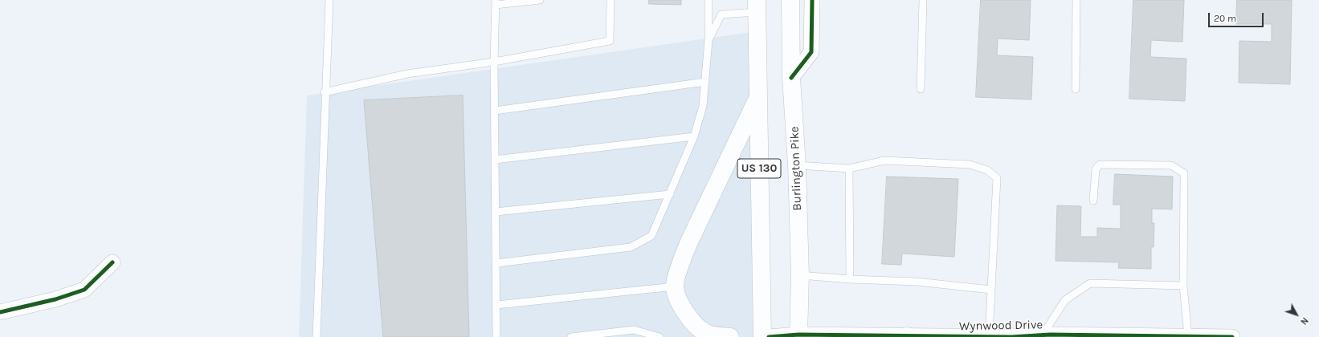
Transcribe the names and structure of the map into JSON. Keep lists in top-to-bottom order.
{
  "streets": {
    "highway": ["US 130", "Burlington Pike"],
    "street": ["Wynwood Drive"]
  },
  "crossings": [
    ["Burlington Pike", "Wynwood Drive"]
  ],
  "scale_bar": "20 m",
  "north": "bottom right"
}
